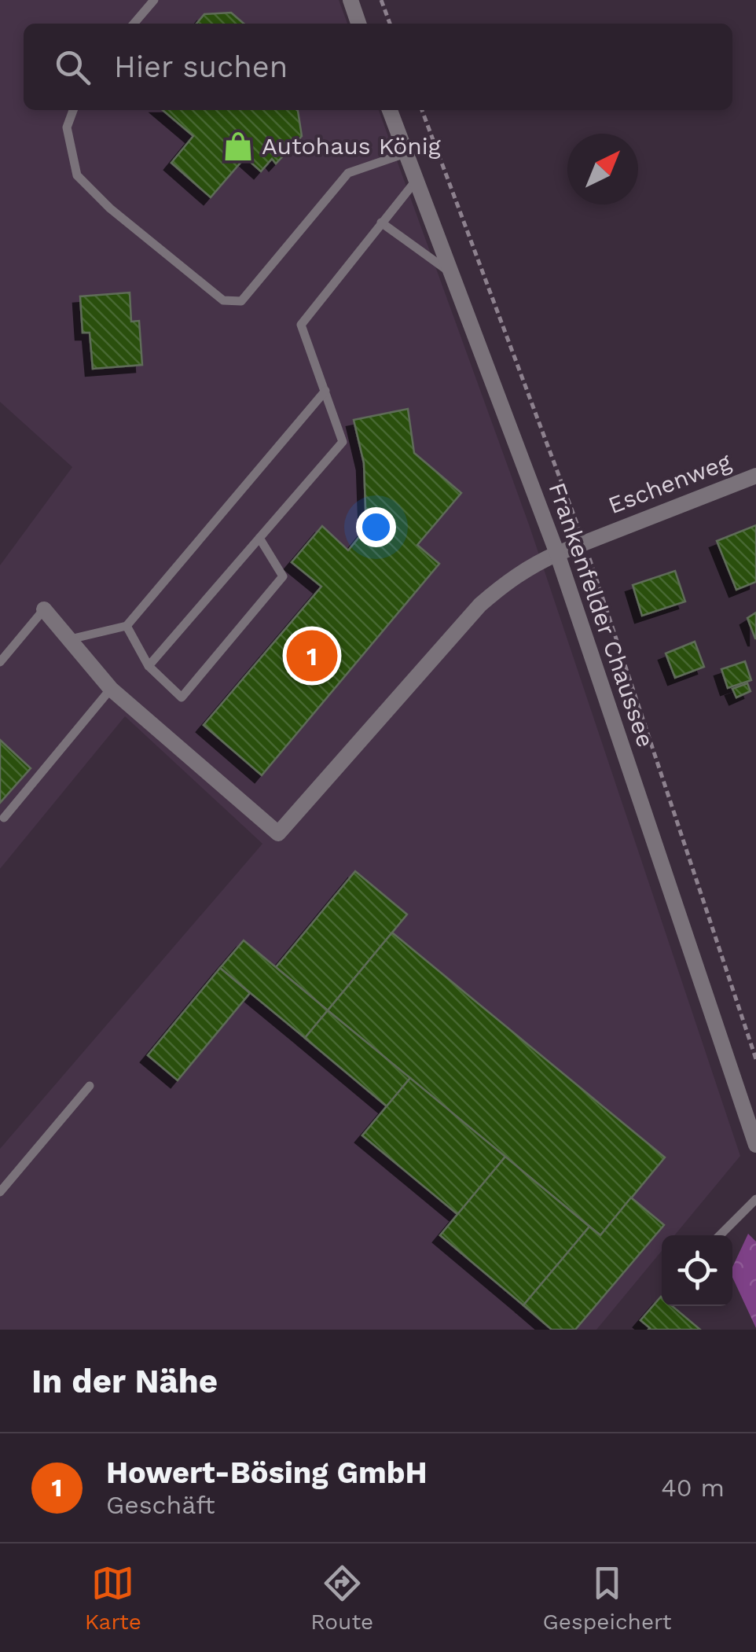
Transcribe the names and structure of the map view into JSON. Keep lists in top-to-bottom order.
{
  "streets": {
    "street": ["Eschenweg", "Frankenfelder Chaussee"]
  },
  "crossings": [
    ["Eschenweg", "Frankenfelder Chaussee"]
  ],
  "places": {
    "shop": ["Autohaus König"]
  },
  "north": "top right",
  "page": {
    "search": "Hier suchen",
    "pins": "1",
    "heading": "In der Nähe",
    "list": [
      {
        "mark": "1",
        "name": "Howert-Bösing GmbH",
        "note": "Geschäft",
        "value": "40 m"
      }
    ],
    "nav": ["Karte", "Route", "Gespeichert"]
  }
}
